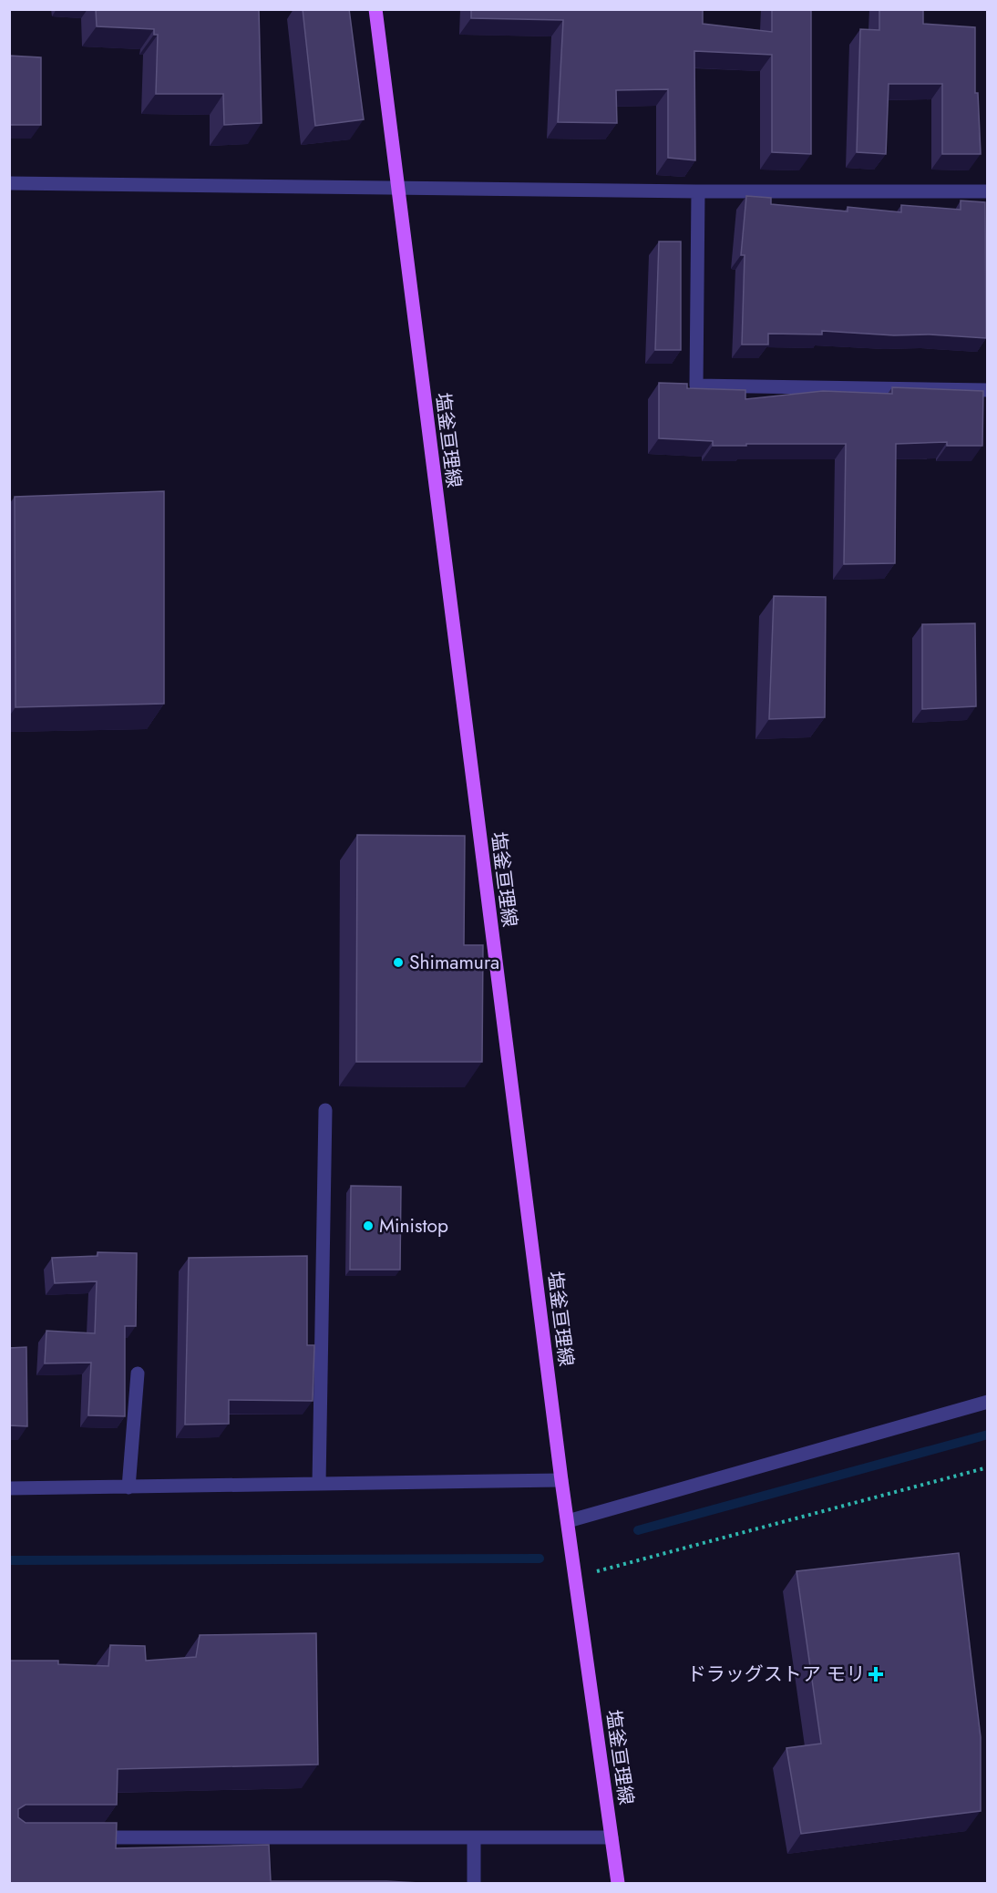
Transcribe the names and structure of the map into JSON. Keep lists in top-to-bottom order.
{
  "streets": {
    "main road": ["塩釜亘理線"]
  },
  "places": {
    "other": ["Shimamura", "Ministop"],
    "health": ["ドラッグストア モリ"]
  }
}
